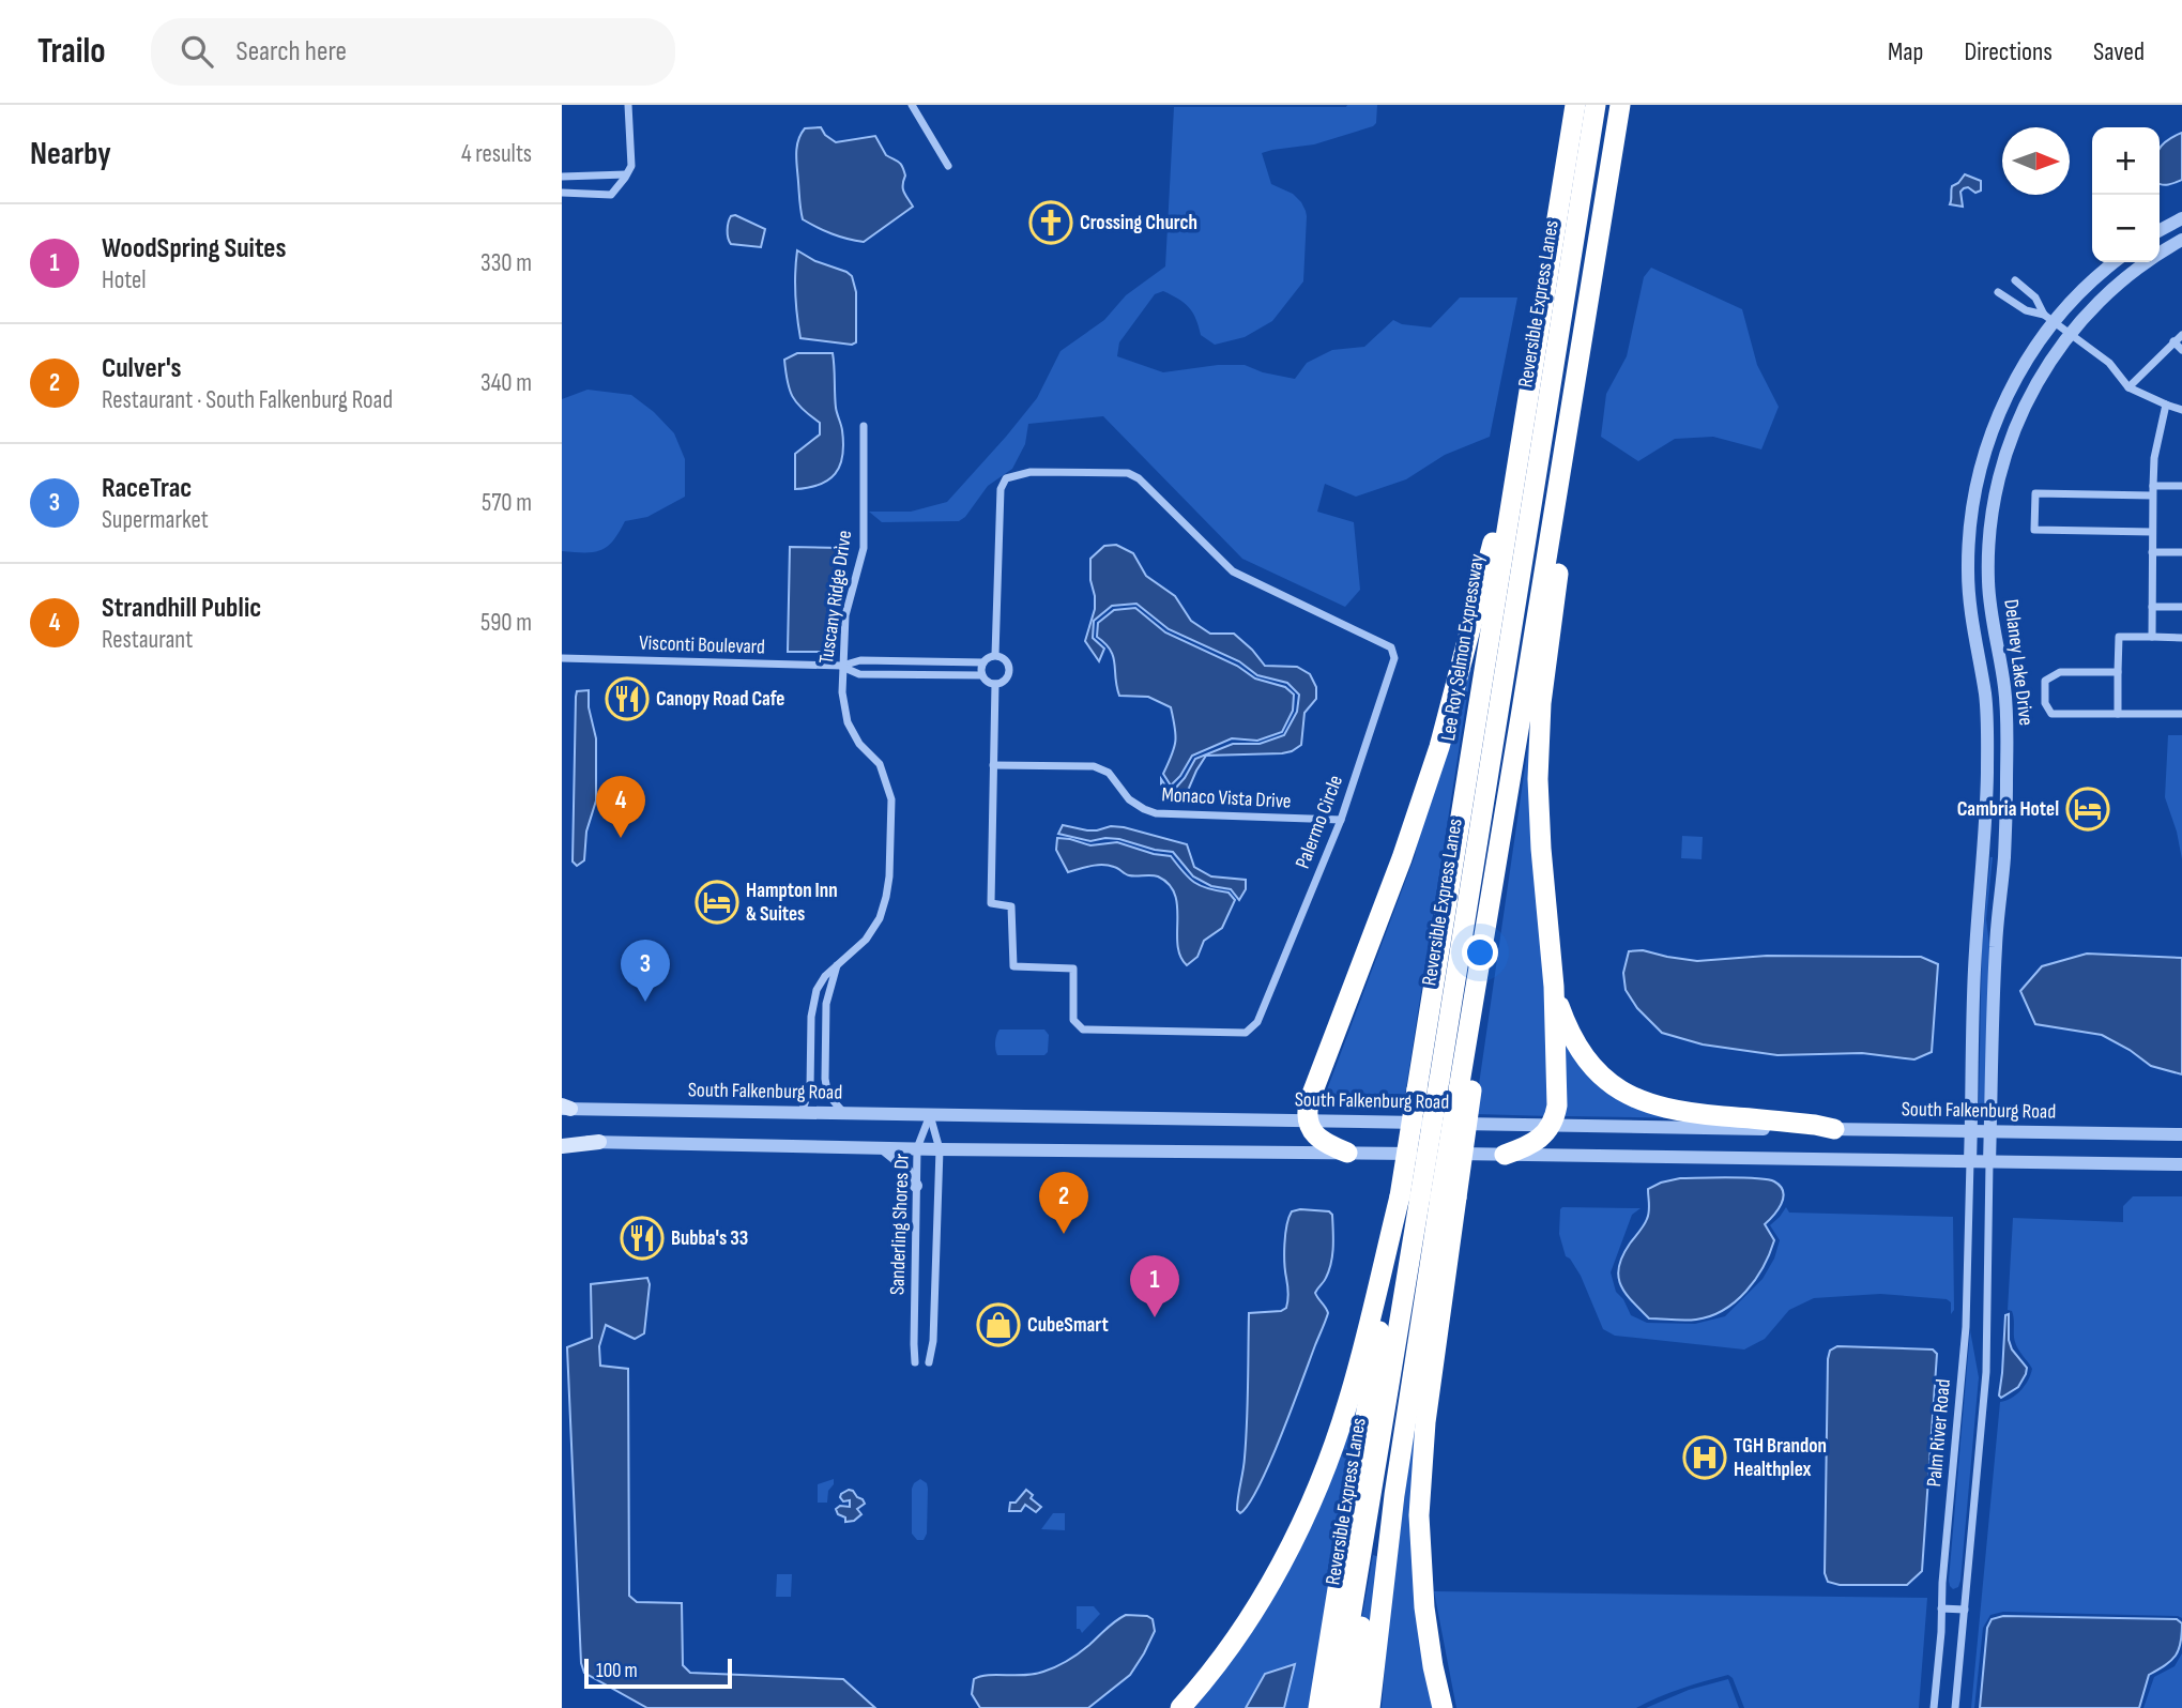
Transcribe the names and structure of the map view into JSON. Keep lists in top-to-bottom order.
{
  "streets": {
    "highway": ["Reversible Express Lanes", "Lee Roy Selmon Expressway"],
    "street": [
      "Tuscany Ridge Drive",
      "Visconti Boulevard",
      "Delaney Lake Drive",
      "Monaco Vista Drive",
      "Palermo Circle",
      "South Falkenburg Road",
      "Sanderling Shores Dr",
      "Palm River Road"
    ]
  },
  "crossings": [
    ["Reversible Express Lanes", "Lee Roy Selmon Expressway"],
    ["Tuscany Ridge Drive", "Visconti Boulevard"],
    ["Tuscany Ridge Drive", "South Falkenburg Road"],
    ["Visconti Boulevard", "Palermo Circle"],
    ["Delaney Lake Drive", "South Falkenburg Road"],
    ["Delaney Lake Drive", "Palm River Road"],
    ["Monaco Vista Drive", "Palermo Circle"],
    ["South Falkenburg Road", "Sanderling Shores Dr"]
  ],
  "places": {
    "church": ["Crossing Church"],
    "restaurant": ["Canopy Road Cafe", "Bubba's 33"],
    "hotel": ["Cambria Hotel", "Hampton Inn & Suites"],
    "shop": ["CubeSmart"],
    "hospital": ["TGH Brandon Healthplex"]
  },
  "scale_bar": "100 m",
  "north": "right",
  "page": {
    "header": "Trailo",
    "search": "Search here",
    "nav": ["Map", "Directions", "Saved"],
    "heading": ["Nearby", "4 results"],
    "map_buttons": ["+", "−"],
    "list": [
      {
        "mark": "1",
        "name": "WoodSpring Suites",
        "note": "Hotel",
        "value": "330 m"
      },
      {
        "mark": "2",
        "name": "Culver's",
        "note": "Restaurant · South Falkenburg Road",
        "value": "340 m"
      },
      {
        "mark": "3",
        "name": "RaceTrac",
        "note": "Supermarket",
        "value": "570 m"
      },
      {
        "mark": "4",
        "name": "Strandhill Public",
        "note": "Restaurant",
        "value": "590 m"
      }
    ],
    "pins": [
      "4",
      "3",
      "2",
      "1"
    ],
    "scale": "100 m"
  }
}
